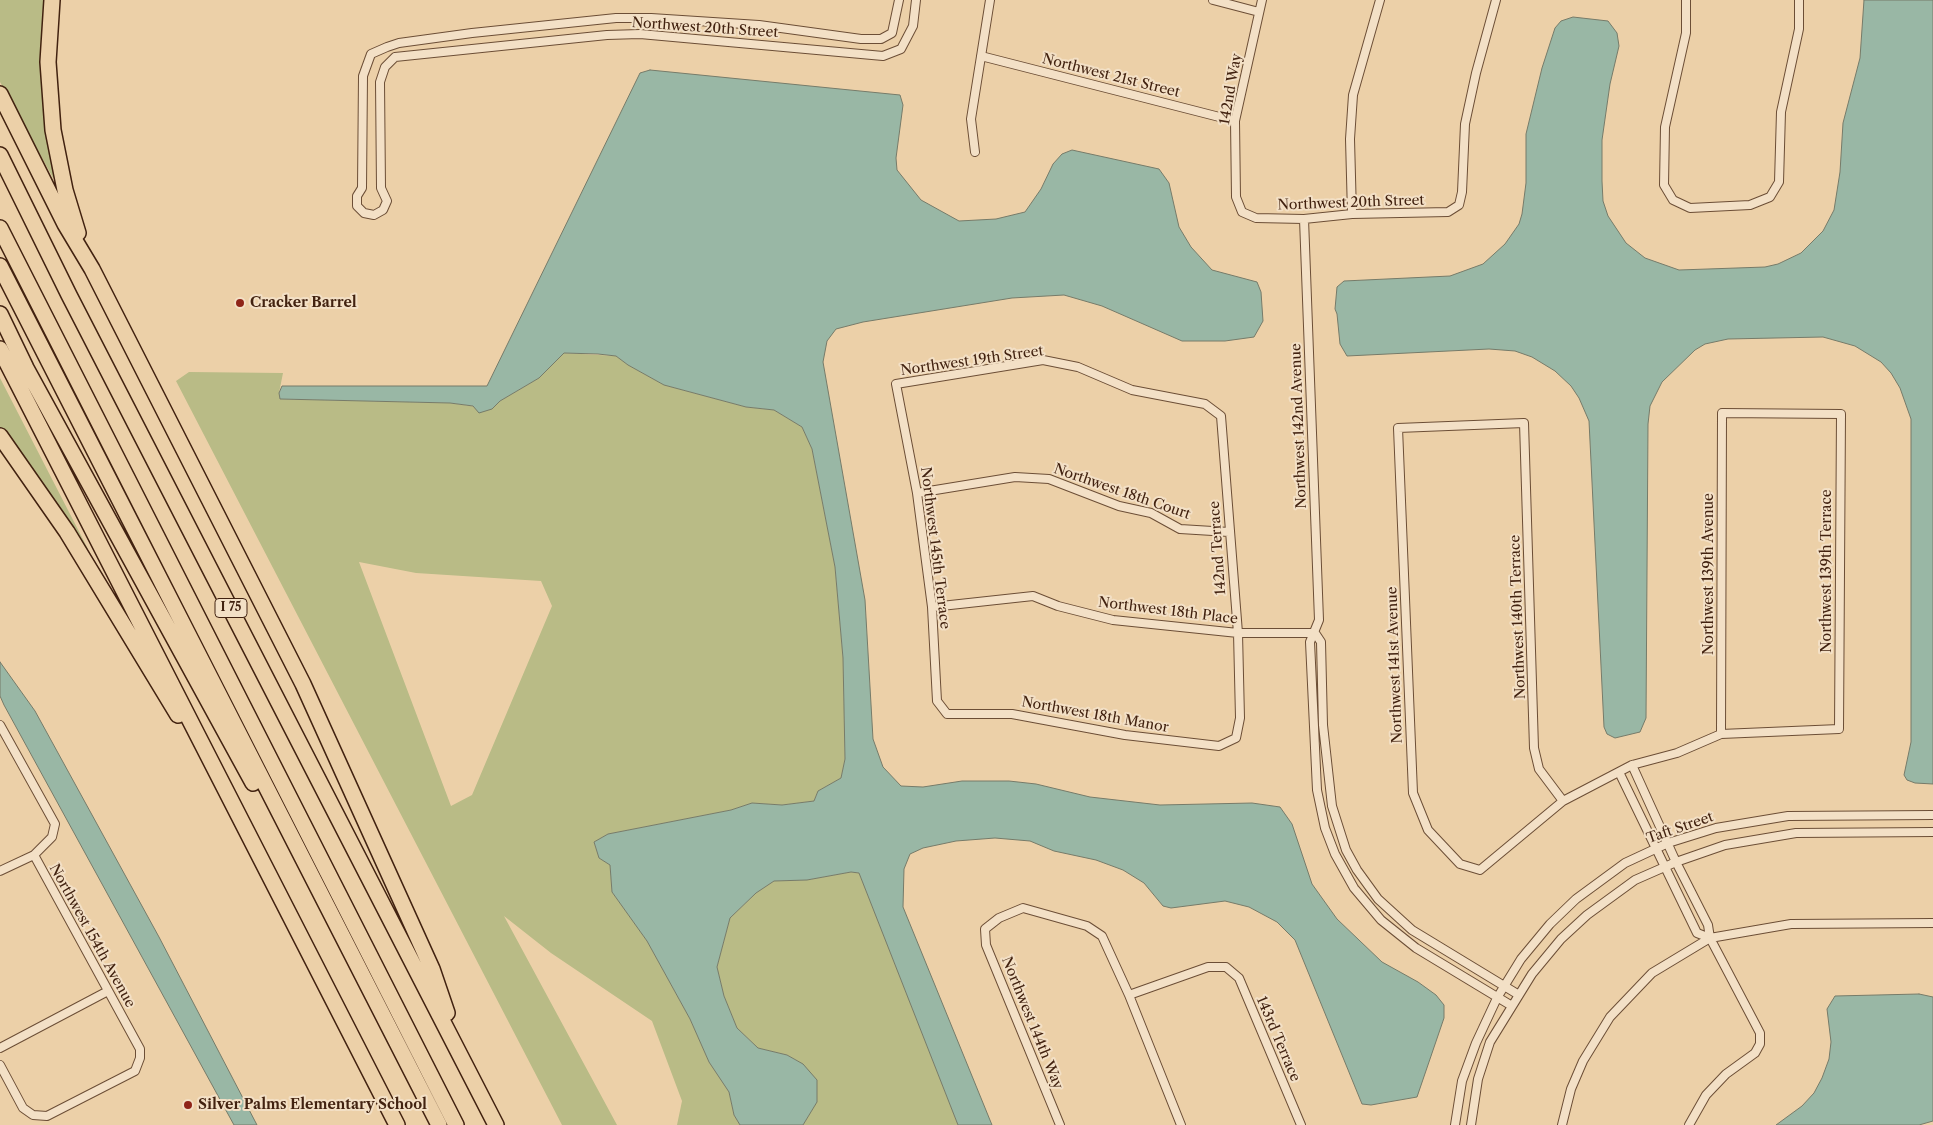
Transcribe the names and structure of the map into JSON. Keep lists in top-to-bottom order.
{
  "streets": {
    "highway": ["I 75"],
    "street": [
      "Northwest 20th Street",
      "Northwest 21st Street",
      "142nd Way",
      "Northwest 19th Street",
      "Northwest 142nd Avenue",
      "Northwest 18th Court",
      "Northwest 145th Terrace",
      "142nd Terrace",
      "Northwest 139th Terrace",
      "Northwest 139th Avenue",
      "Northwest 18th Place",
      "Northwest 140th Terrace",
      "Northwest 141st Avenue",
      "Northwest 18th Manor",
      "Taft Street",
      "Northwest 154th Avenue",
      "Northwest 144th Way",
      "143rd Terrace"
    ]
  },
  "crossings": [
    ["Northwest 20th Street", "142nd Way"],
    ["Northwest 20th Street", "Northwest 142nd Avenue"],
    ["Northwest 21st Street", "142nd Way"],
    ["Northwest 19th Street", "Northwest 145th Terrace"],
    ["Northwest 19th Street", "142nd Terrace"],
    ["Northwest 142nd Avenue", "Northwest 18th Place"],
    ["Northwest 142nd Avenue", "Taft Street"],
    ["Northwest 18th Court", "Northwest 145th Terrace"],
    ["Northwest 18th Court", "142nd Terrace"],
    ["Northwest 145th Terrace", "Northwest 18th Place"],
    ["Northwest 145th Terrace", "Northwest 18th Manor"],
    ["142nd Terrace", "Northwest 18th Place"],
    ["142nd Terrace", "Northwest 18th Manor"],
    ["Northwest 139th Terrace", "Northwest 139th Avenue"],
    ["Northwest 140th Terrace", "Northwest 141st Avenue"],
    ["Northwest 144th Way", "143rd Terrace"]
  ],
  "places": ["Cracker Barrel", "Silver Palms Elementary School"]
}
